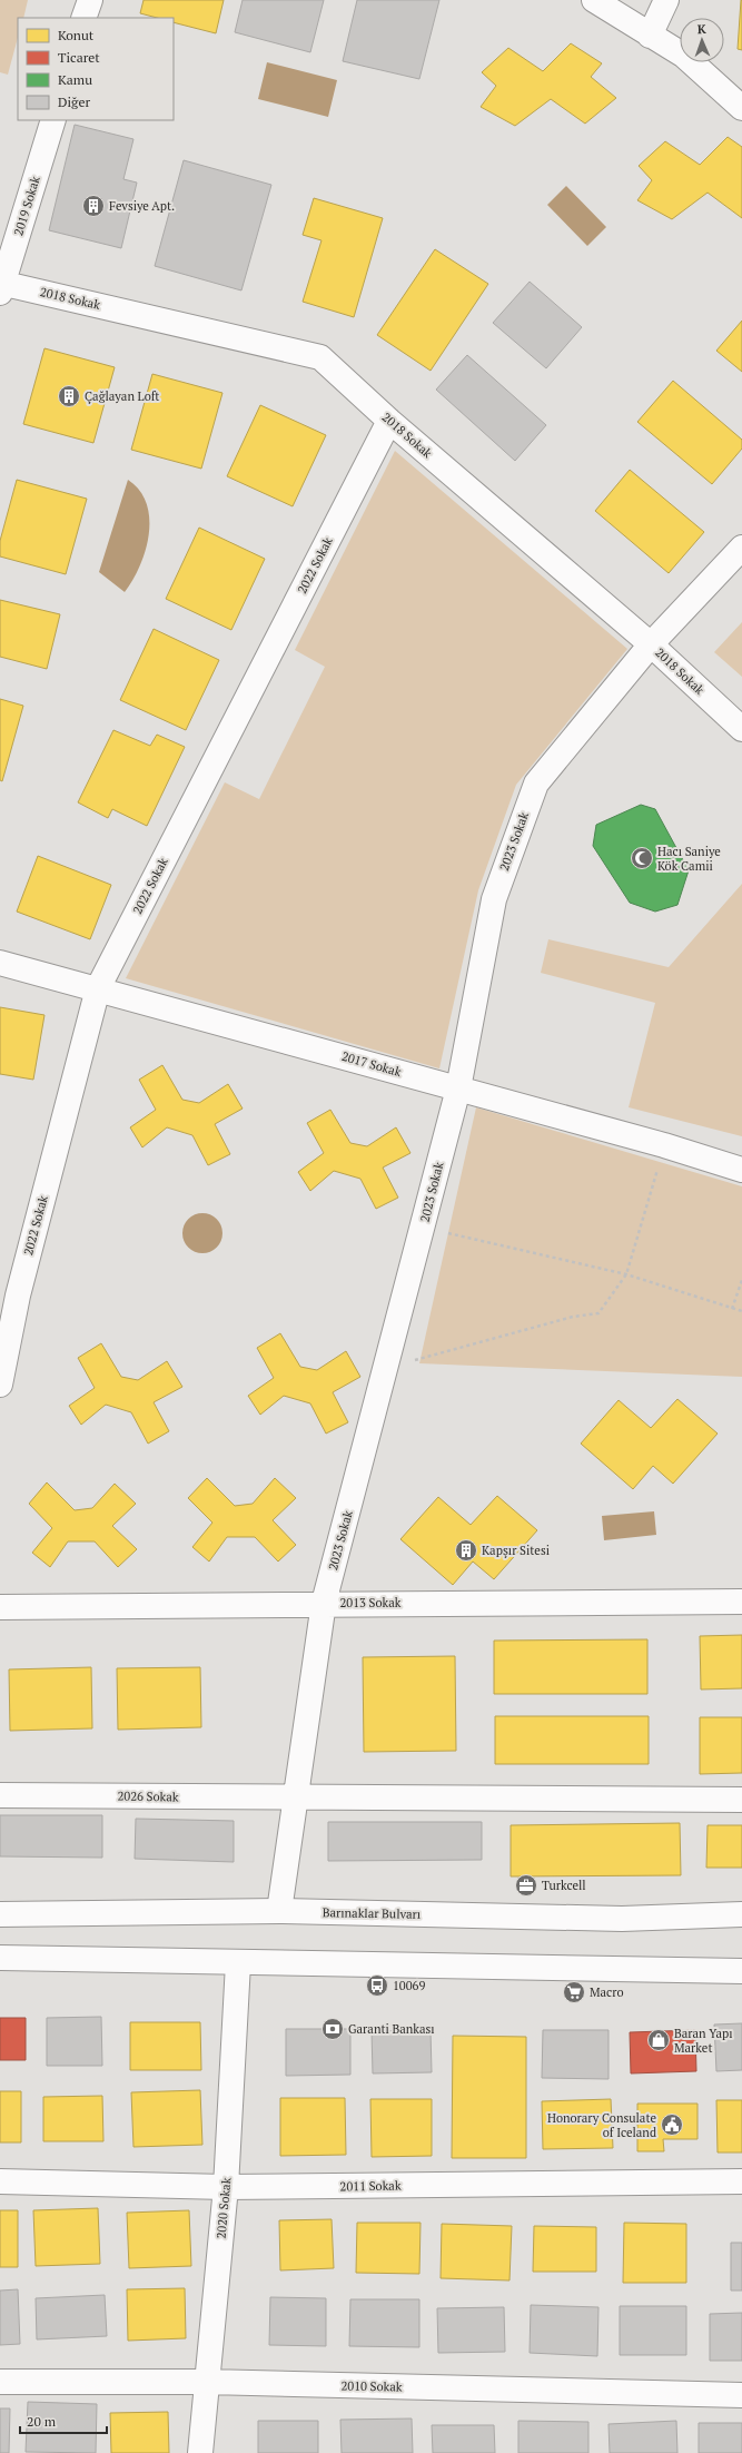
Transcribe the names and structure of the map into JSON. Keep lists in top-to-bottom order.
{
  "streets": {
    "street": [
      "2019 Sokak",
      "2018 Sokak",
      "2022 Sokak",
      "2023 Sokak",
      "2017 Sokak",
      "2013 Sokak",
      "2026 Sokak",
      "Barınaklar Bulvarı",
      "2011 Sokak",
      "2020 Sokak",
      "2010 Sokak"
    ]
  },
  "crossings": [
    ["2019 Sokak", "2018 Sokak"],
    ["2018 Sokak", "2022 Sokak"],
    ["2018 Sokak", "2023 Sokak"],
    ["2022 Sokak", "2017 Sokak"],
    ["2023 Sokak", "2017 Sokak"],
    ["2023 Sokak", "2013 Sokak"],
    ["2023 Sokak", "2026 Sokak"],
    ["2023 Sokak", "Barınaklar Bulvarı"],
    ["2011 Sokak", "2020 Sokak"],
    ["2020 Sokak", "2010 Sokak"]
  ],
  "places": {
    "building": ["Fevsiye Apt.", "Çağlayan Loft", "Kapşır Sitesi"],
    "mosque": ["Hacı Saniye Kök Camii"],
    "office": ["Turkcell"],
    "bus stop": ["10069"],
    "supermarket": ["Macro"],
    "bank": ["Garanti Bankası"],
    "shop": ["Baran Yapı Market"],
    "public building": ["Honorary Consulate of Iceland"]
  },
  "legend": [
    "Konut",
    "Ticaret",
    "Kamu",
    "Diğer"
  ],
  "scale_bar": "20 m",
  "north": "top"
}
